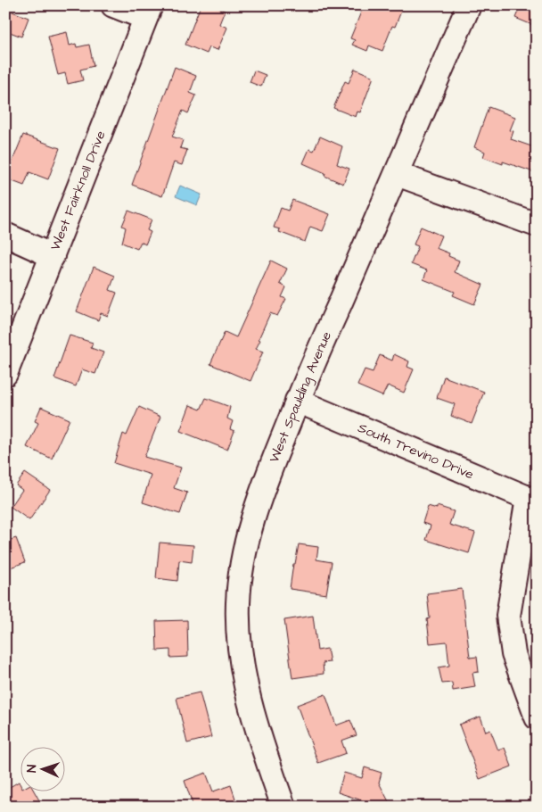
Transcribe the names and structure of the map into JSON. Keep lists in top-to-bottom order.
{
  "streets": {
    "street": ["West Fairknoll Drive", "West Spaulding Avenue", "South Trevino Drive"]
  },
  "crossings": [
    ["West Spaulding Avenue", "South Trevino Drive"]
  ],
  "north": "left"
}
